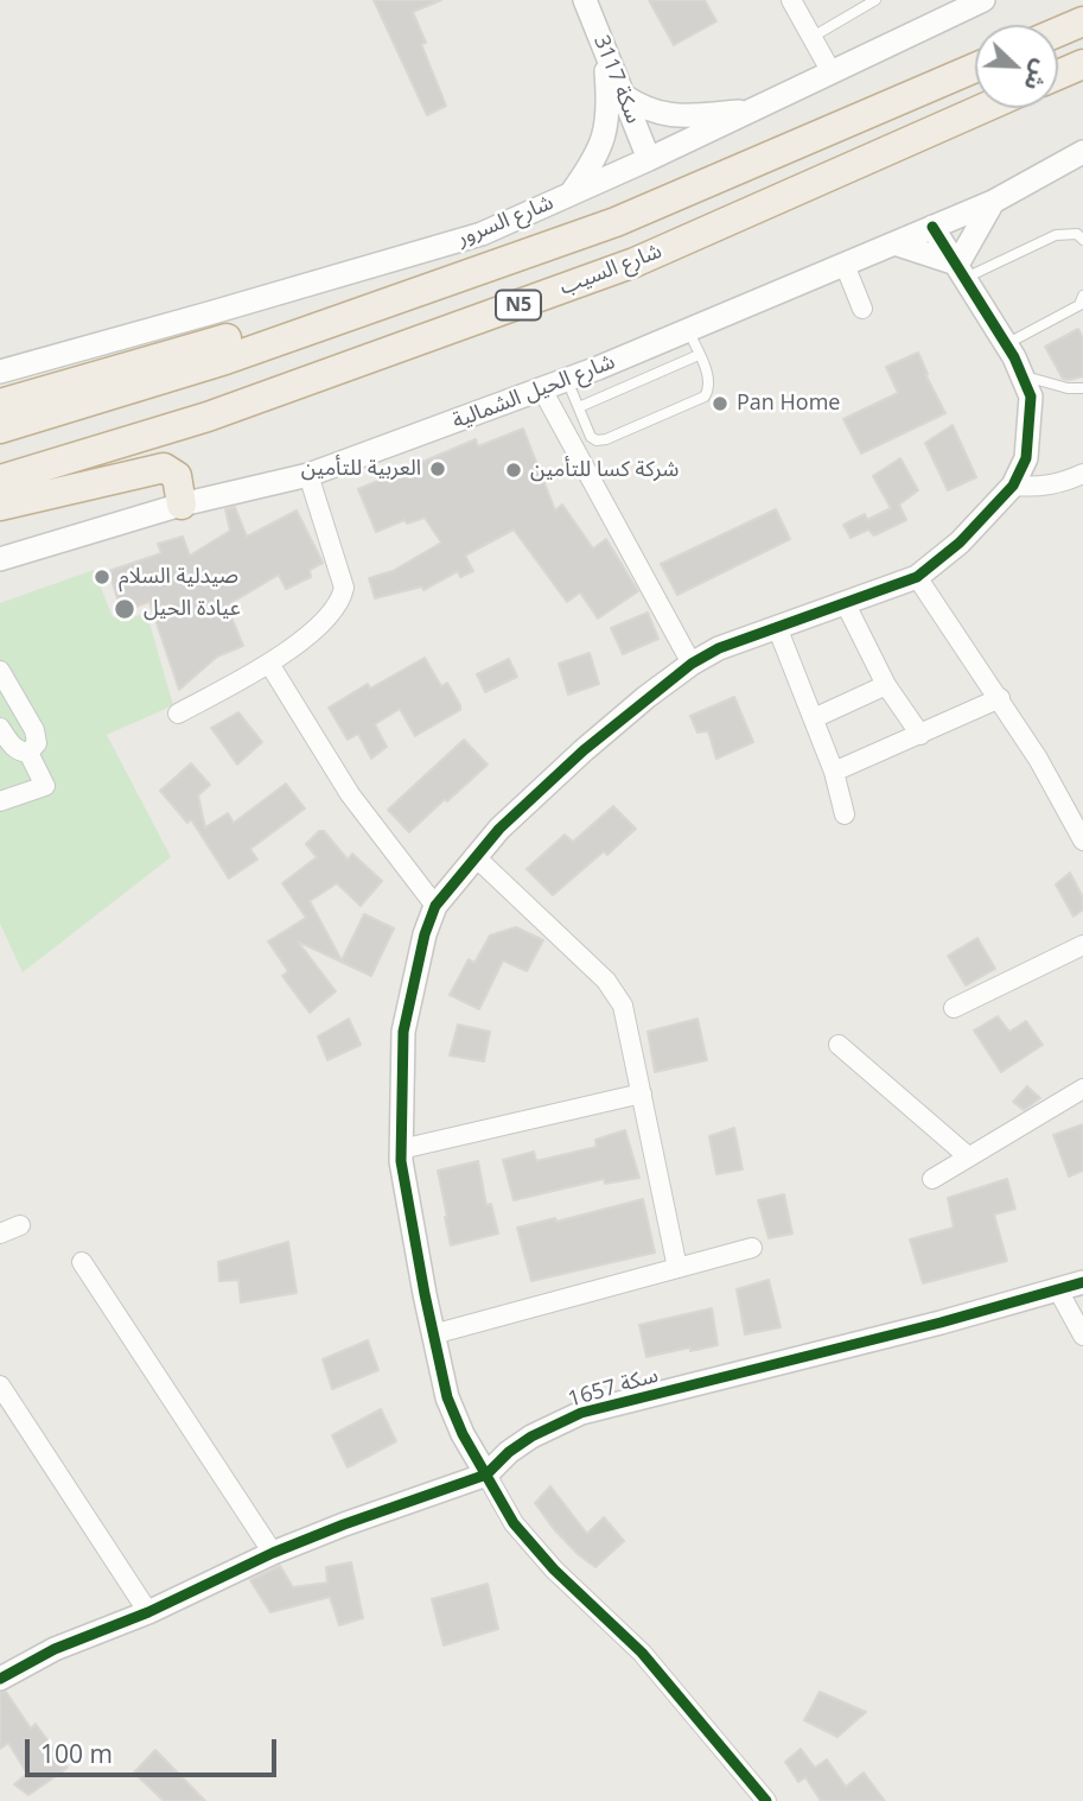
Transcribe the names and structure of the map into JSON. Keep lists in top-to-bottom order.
{
  "streets": {
    "highway": ["شارع السيب", "N5"],
    "street": [
      "سكة 3117",
      "شارع السرور",
      "شارع الحيل الشمالية",
      "سكة 1657"
    ]
  },
  "crossings": [
    ["سكة 3117", "شارع السرور"]
  ],
  "places": [
    "Pan Home",
    "العربية للتأمين",
    "شركة كسا للتأمين",
    "صيدلية السلام",
    "عيادة الحيل"
  ],
  "scale_bar": "100 m",
  "north": "bottom right"
}
